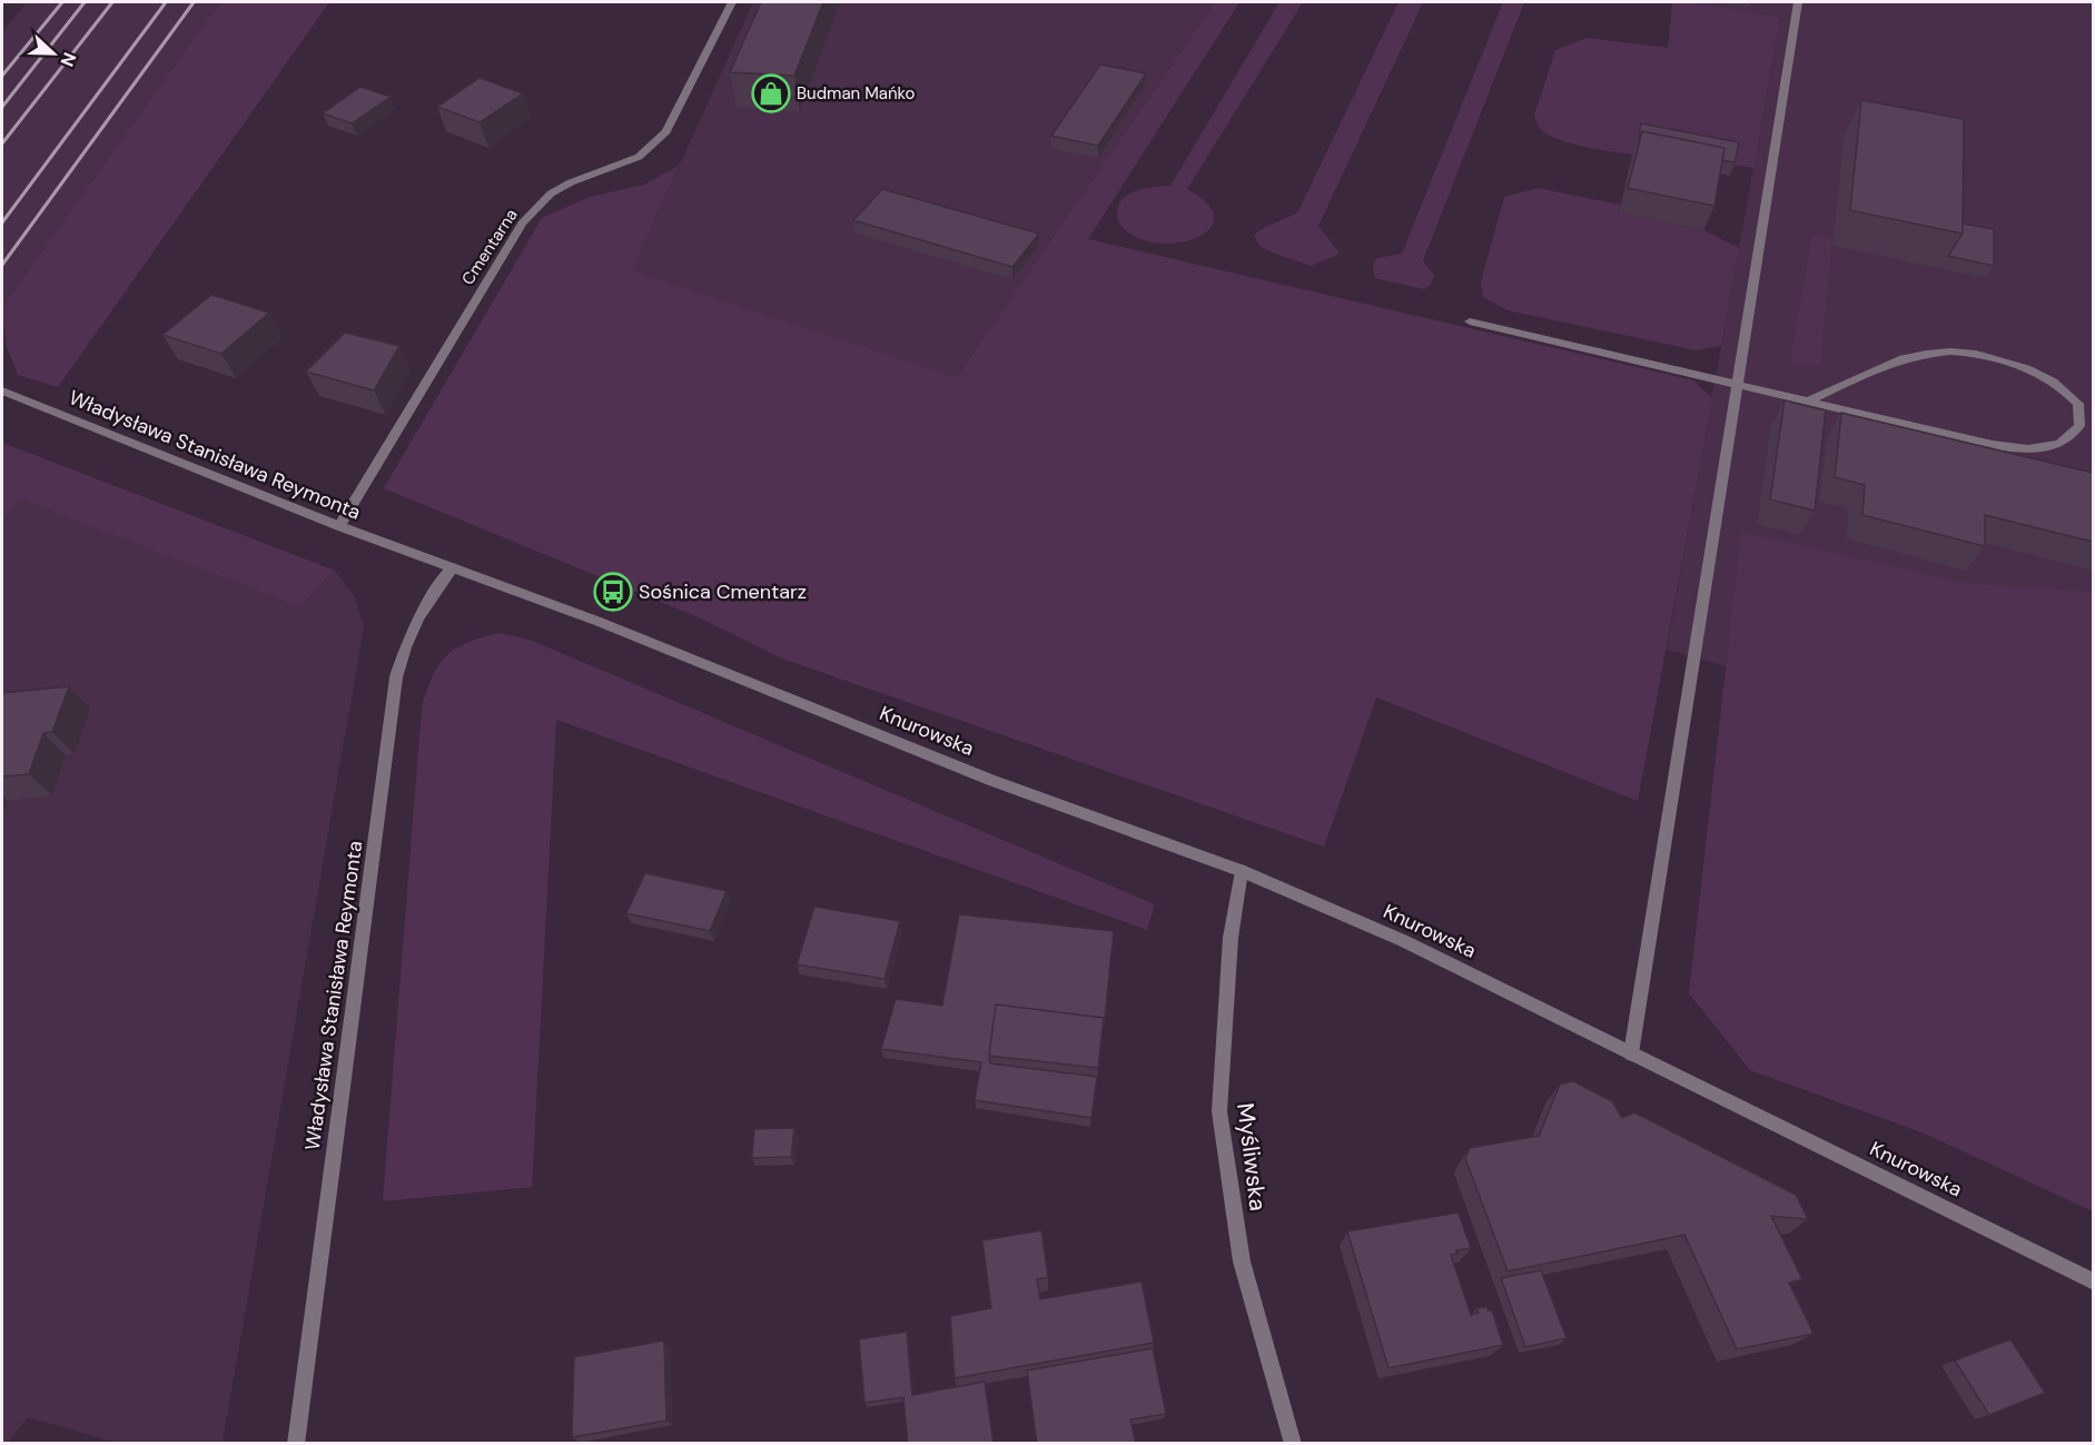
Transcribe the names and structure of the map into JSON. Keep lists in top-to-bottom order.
{
  "streets": {
    "street": [
      "Cmentarna",
      "Władysława Stanisława Reymonta",
      "Knurowska",
      "Myśliwska"
    ]
  },
  "crossings": [
    ["Cmentarna", "Władysława Stanisława Reymonta"],
    ["Władysława Stanisława Reymonta", "Knurowska"],
    ["Knurowska", "Myśliwska"]
  ],
  "places": {
    "shop": ["Budman Mańko"],
    "bus stop": ["Sośnica Cmentarz"]
  },
  "north": "right"
}
